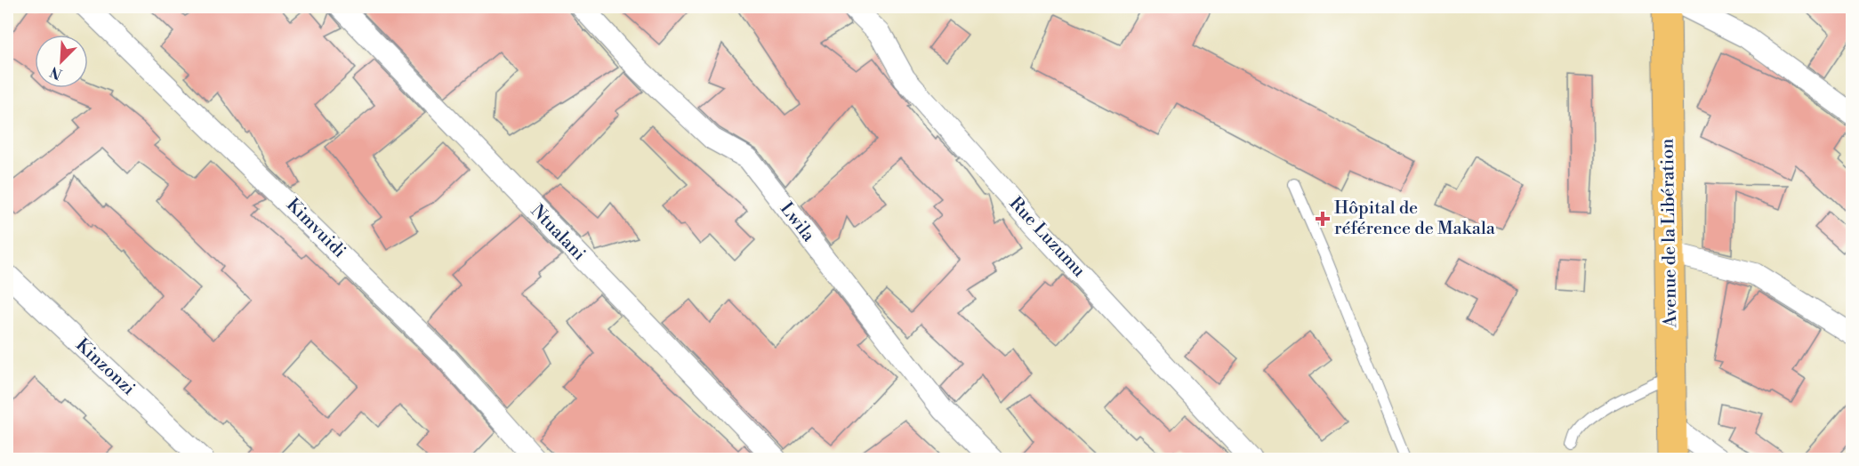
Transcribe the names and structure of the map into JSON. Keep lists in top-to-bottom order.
{
  "streets": {
    "highway": ["Avenue de la Libération"],
    "street": [
      "Lwila",
      "Kimvuidi",
      "Ntualani",
      "Rue Luzumu",
      "Kinzonzi"
    ]
  },
  "places": {
    "health": ["Hôpital de référence de Makala"]
  },
  "north": "bottom left"
}
